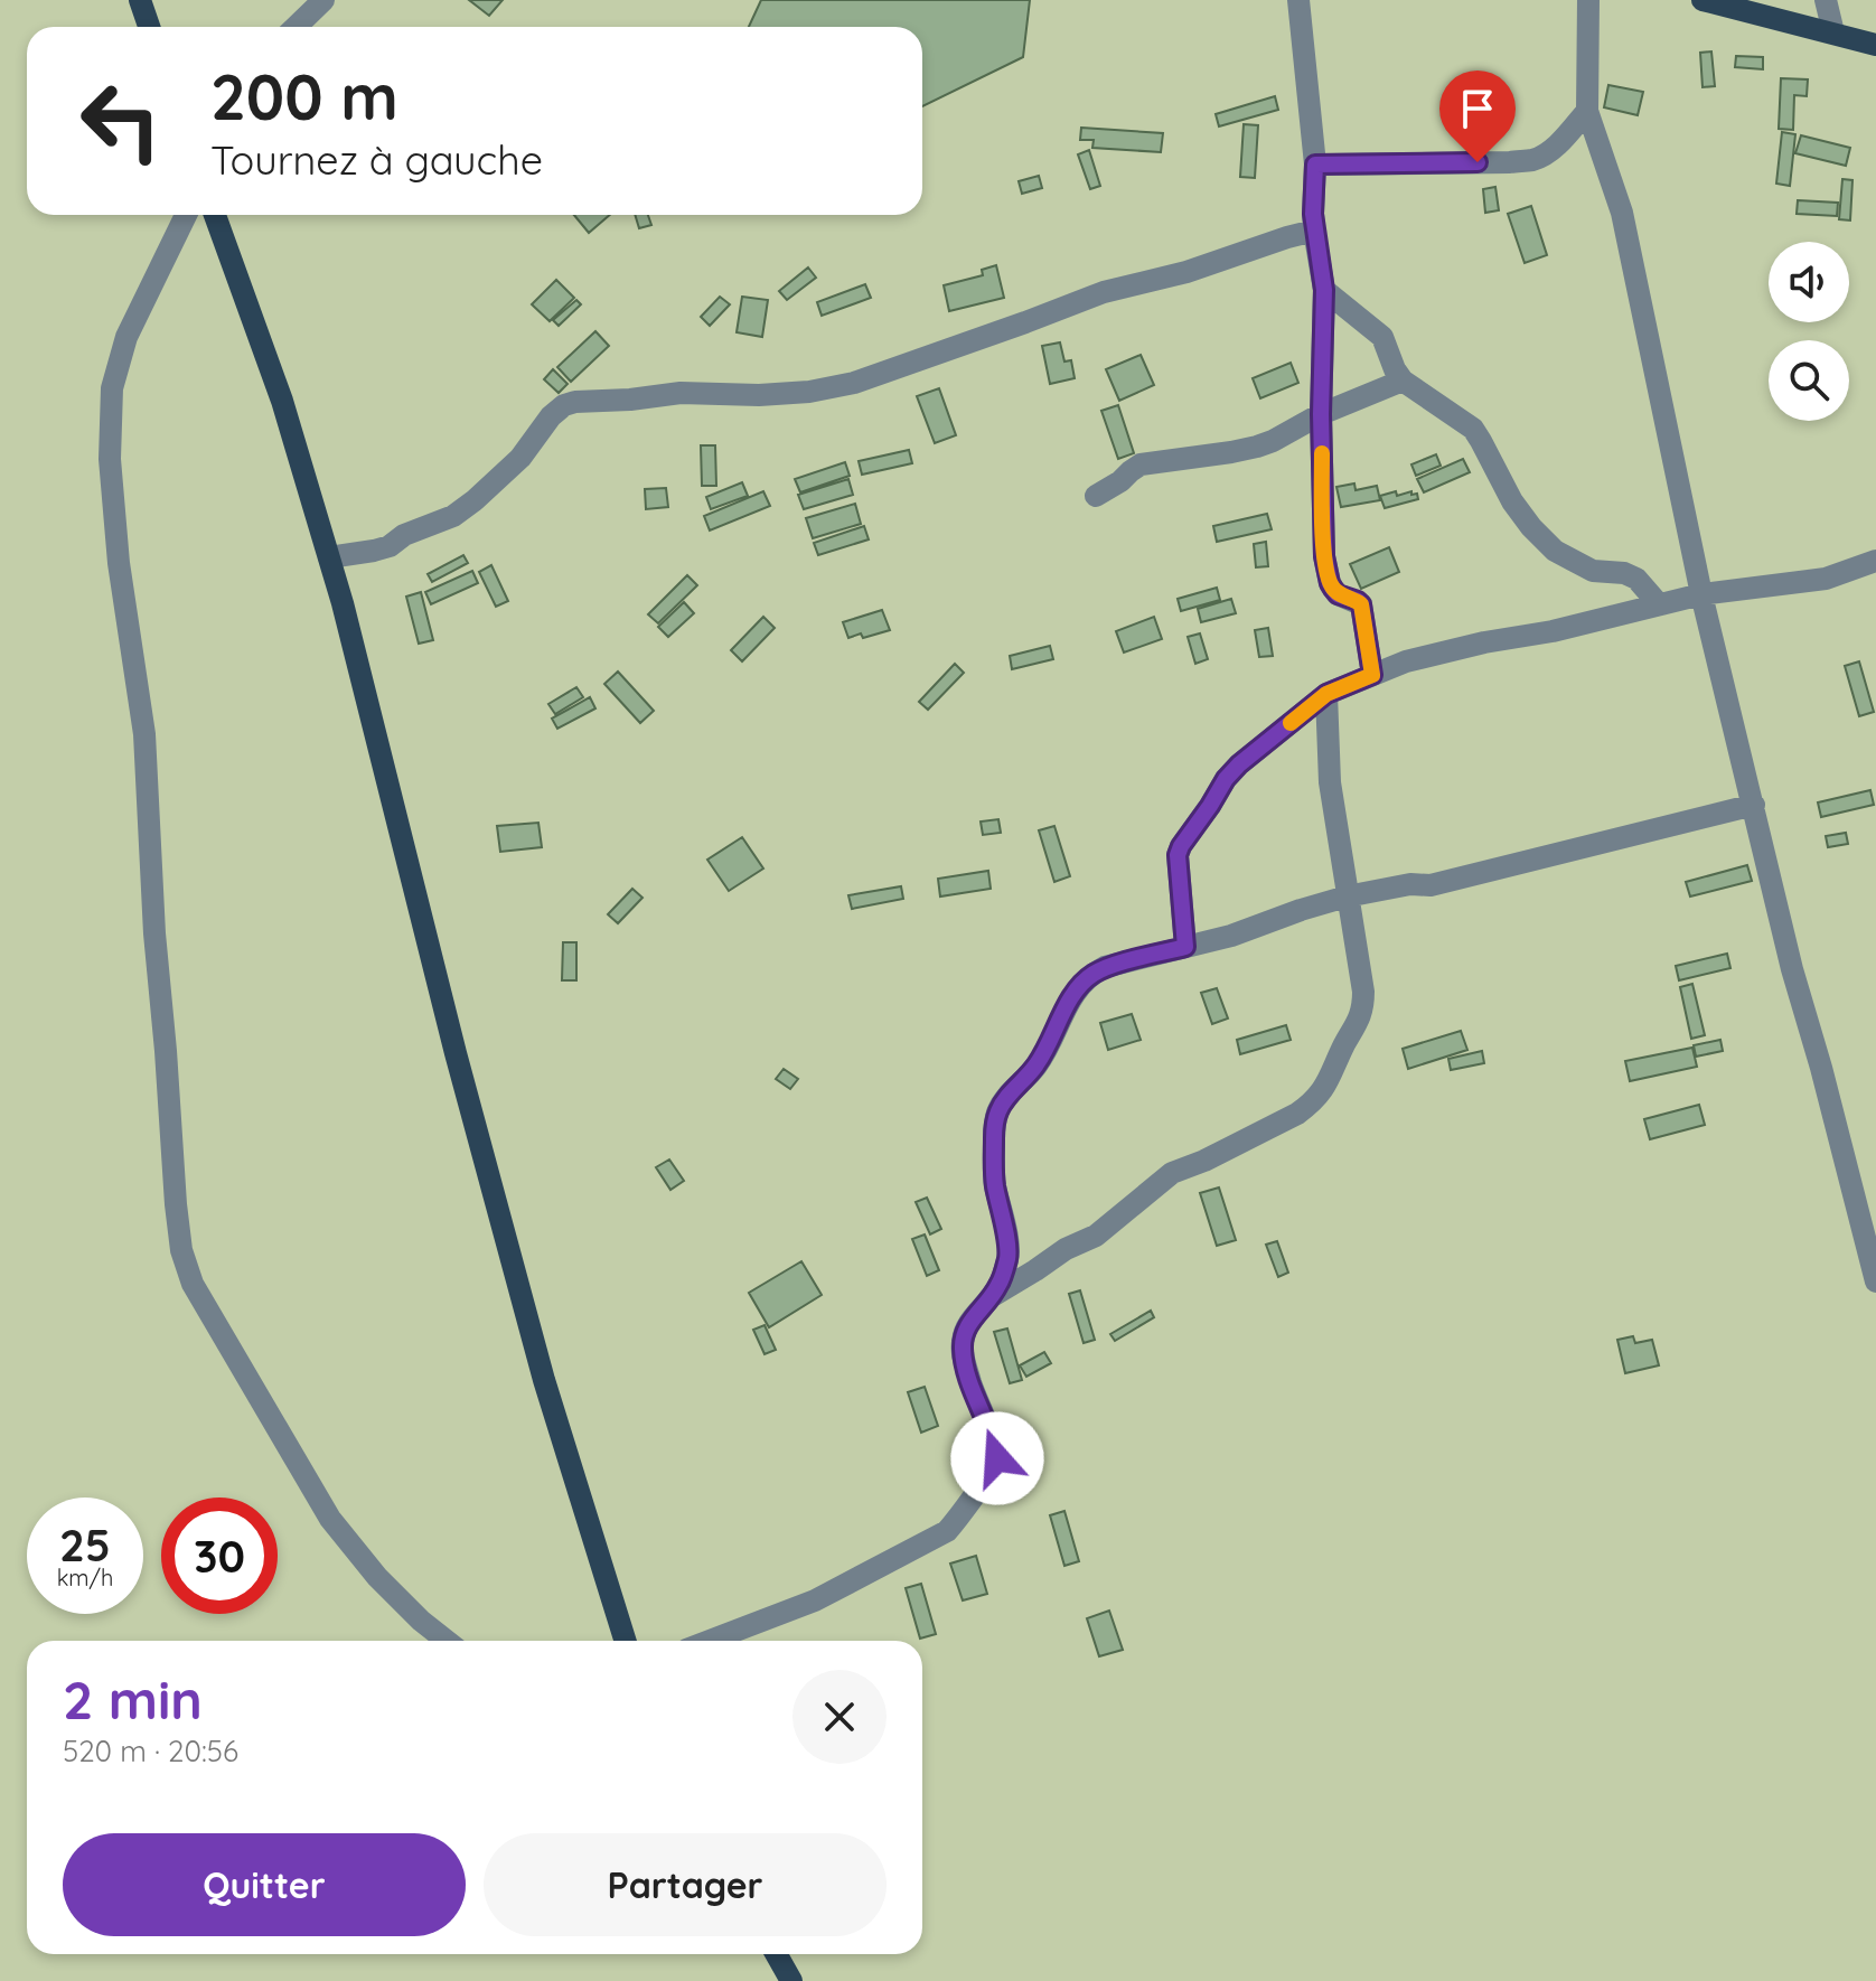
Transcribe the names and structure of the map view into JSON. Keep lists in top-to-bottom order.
{
  "page": {
    "turn": ["200 m", "Tournez à gauche"],
    "speed": "25 km/h",
    "limit": "30",
    "heading": ["2 min", "520 m · 20:56"],
    "buttons": ["Quitter", "Partager"]
  }
}
